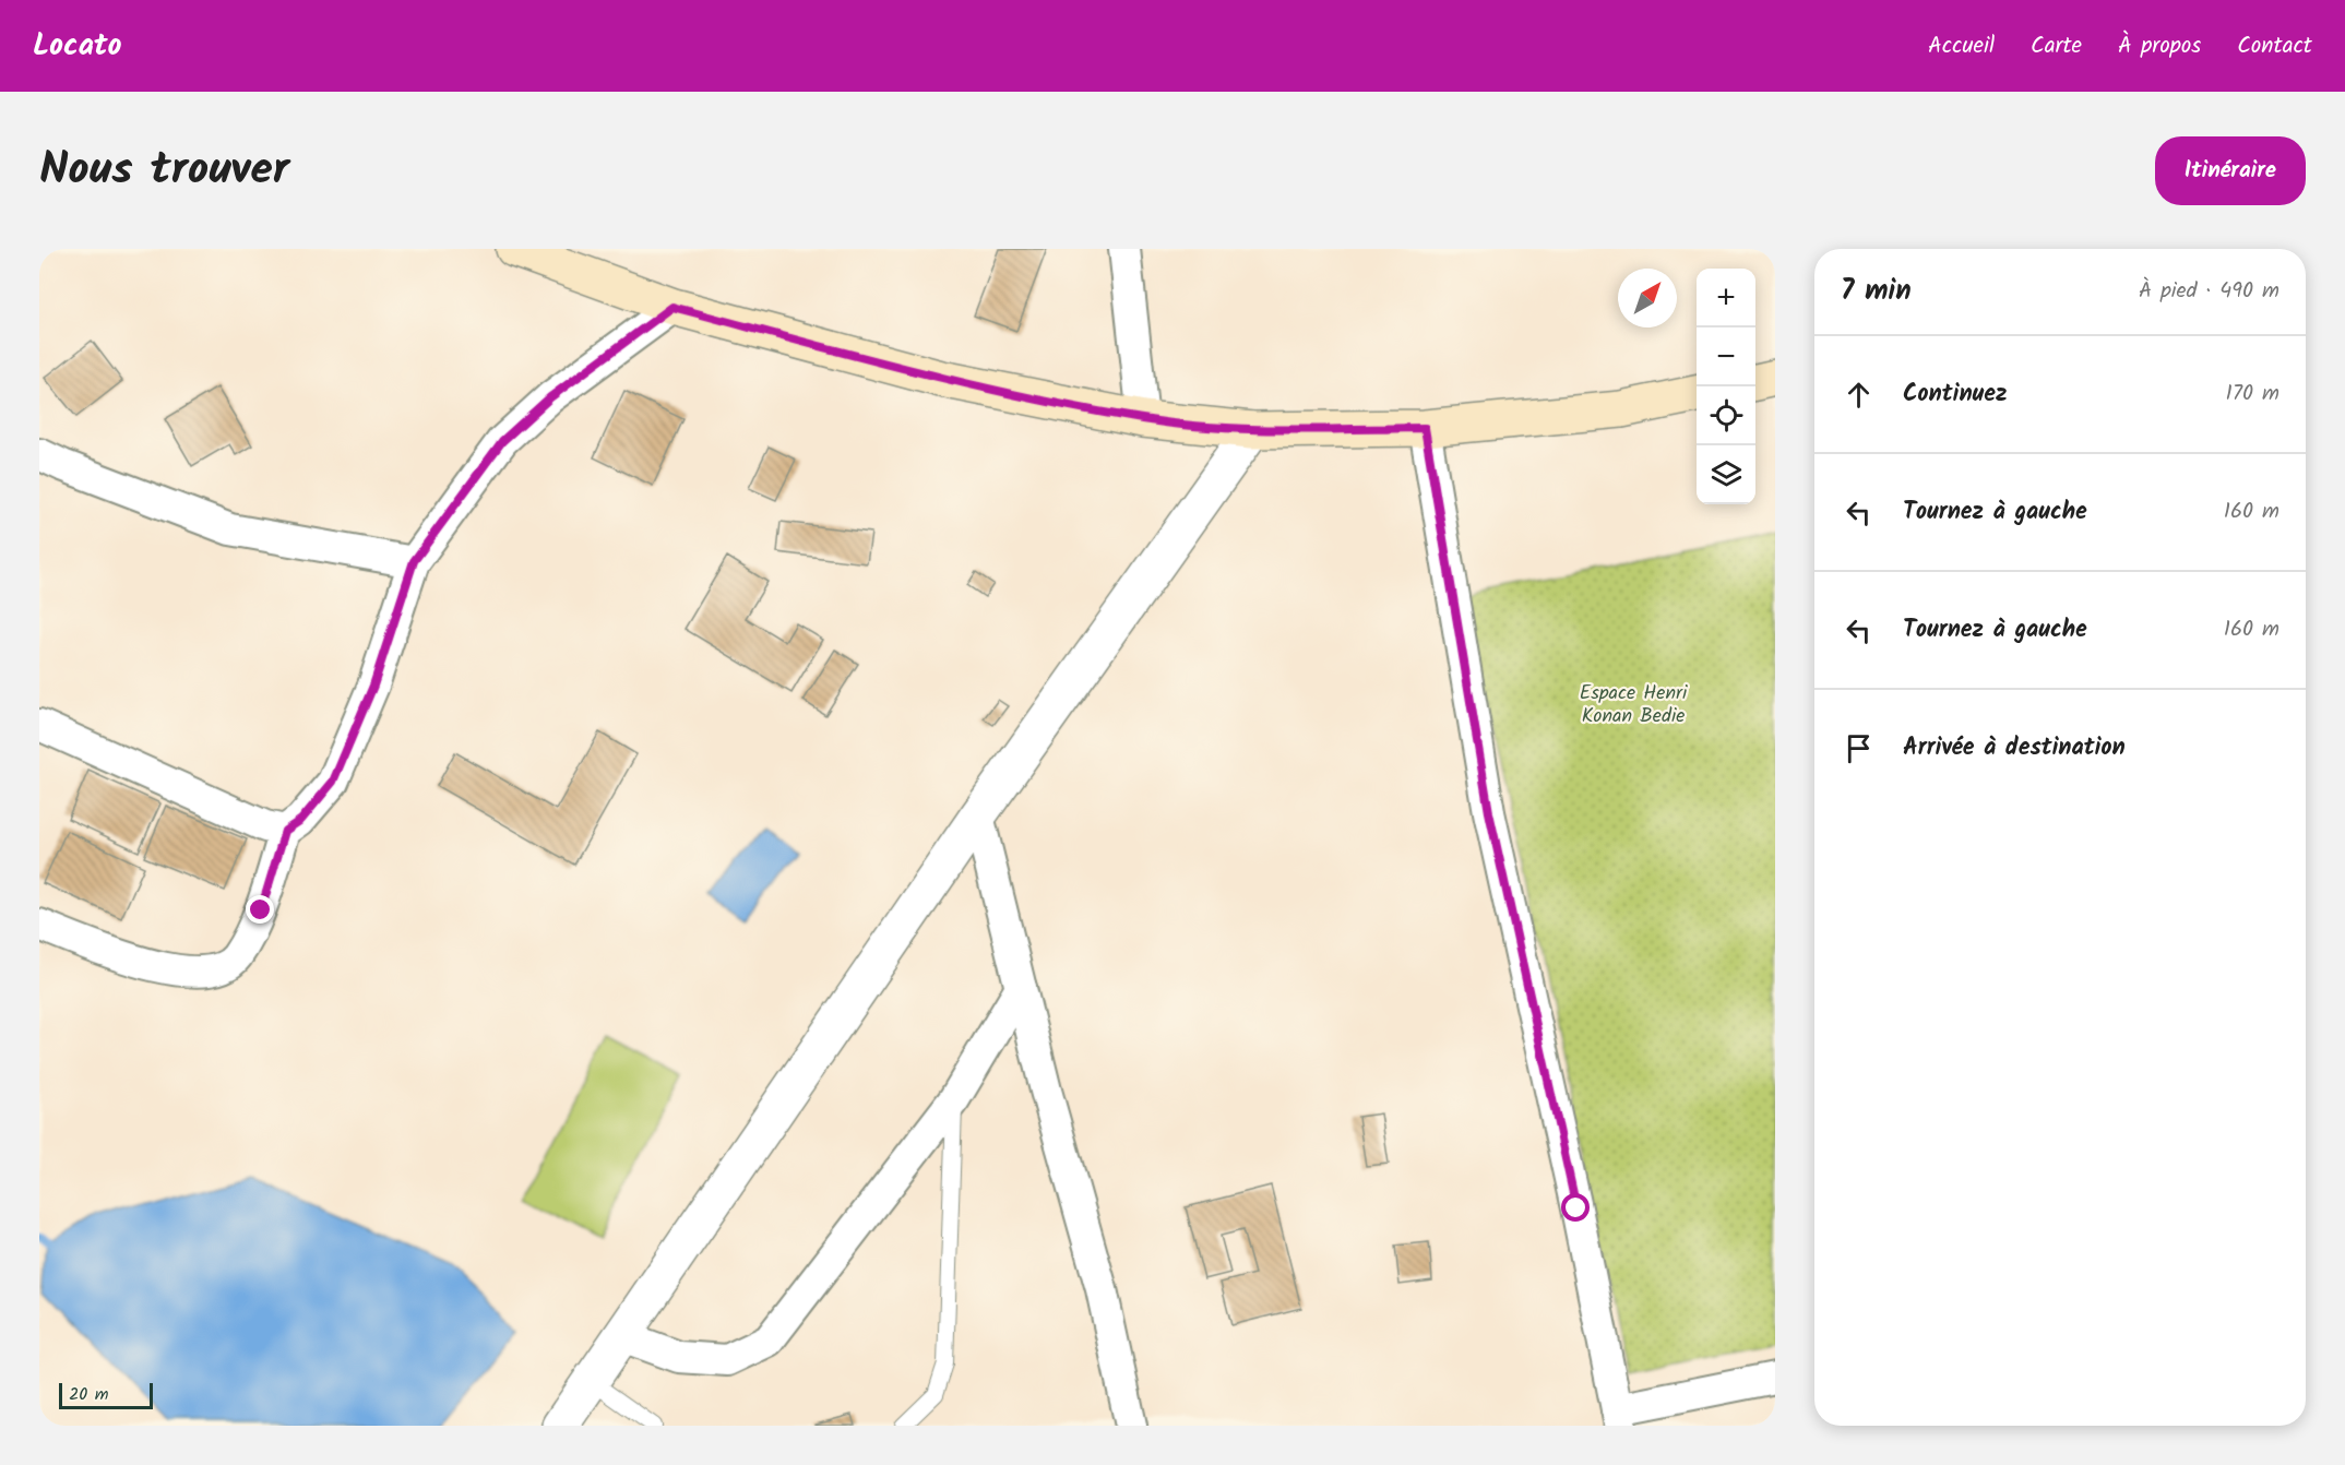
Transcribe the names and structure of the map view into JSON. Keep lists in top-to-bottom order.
{
  "parks": ["Espace Henri Konan Bedie"],
  "scale_bar": "20 m",
  "north": "top right",
  "page": {
    "header": "Locato",
    "nav": [
      "Accueil",
      "Carte",
      "À propos",
      "Contact"
    ],
    "title": "Nous trouver",
    "buttons": "Itinéraire",
    "heading": ["7 min", "À pied · 490 m"],
    "map_buttons": ["+", "−"],
    "list": [
      ["Continuez", "170 m"],
      ["Tournez à gauche", "160 m"],
      ["Tournez à gauche", "160 m"],
      "Arrivée à destination"
    ],
    "scale": "20 m"
  }
}
